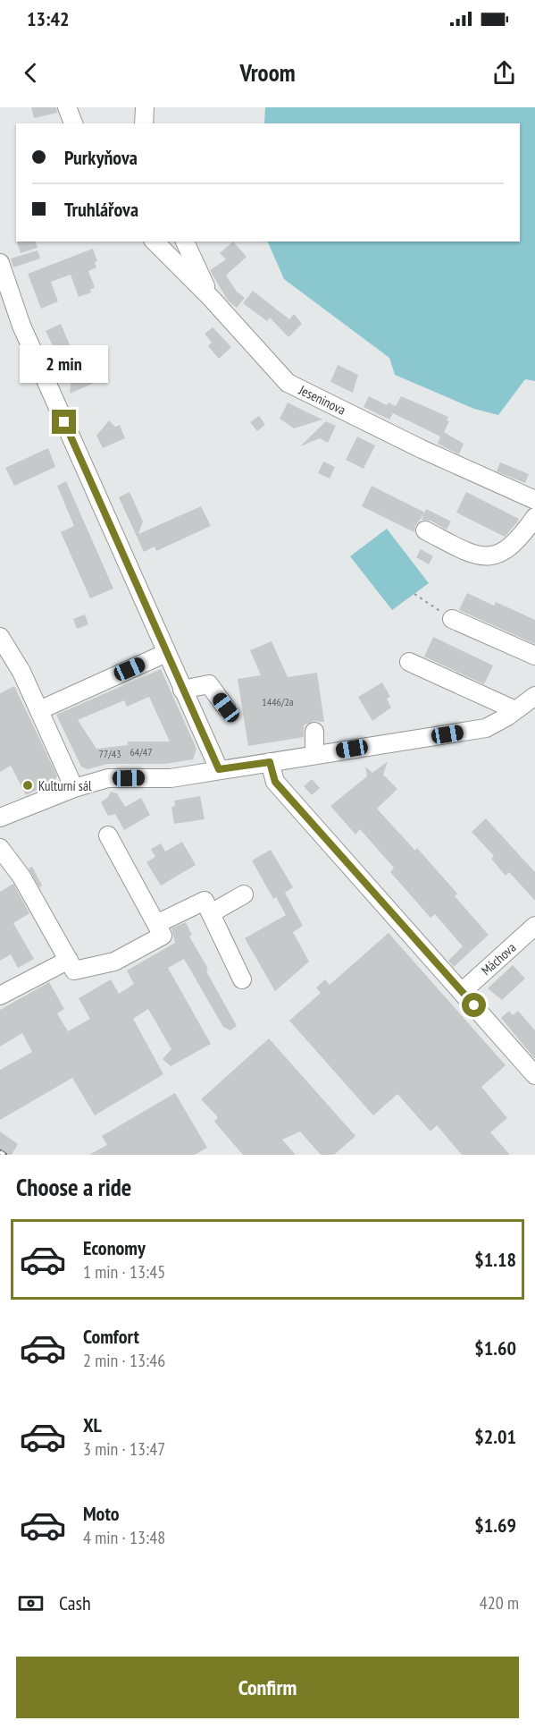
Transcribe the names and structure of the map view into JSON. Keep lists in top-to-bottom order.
{
  "streets": {
    "street": ["Jeseninova", "Máchova"]
  },
  "places": ["Kulturní sál"],
  "house_numbers": ["1446/2a", "64/47", "77/43"],
  "page": {
    "status": "13:42",
    "header": "Vroom",
    "banner": ["Purkyňova", "Truhlářova"],
    "bubble": "2 min",
    "heading": "Choose a ride",
    "list": [
      {
        "name": "Economy",
        "note": "1 min · 13:45",
        "value": "$1.18"
      },
      {
        "name": "Comfort",
        "note": "2 min · 13:46",
        "value": "$1.60"
      },
      {
        "name": "XL",
        "note": "3 min · 13:47",
        "value": "$2.01"
      },
      {
        "name": "Moto",
        "note": "4 min · 13:48",
        "value": "$1.69"
      }
    ],
    "pay": ["Cash", "420 m"],
    "buttons": "Confirm"
  }
}
